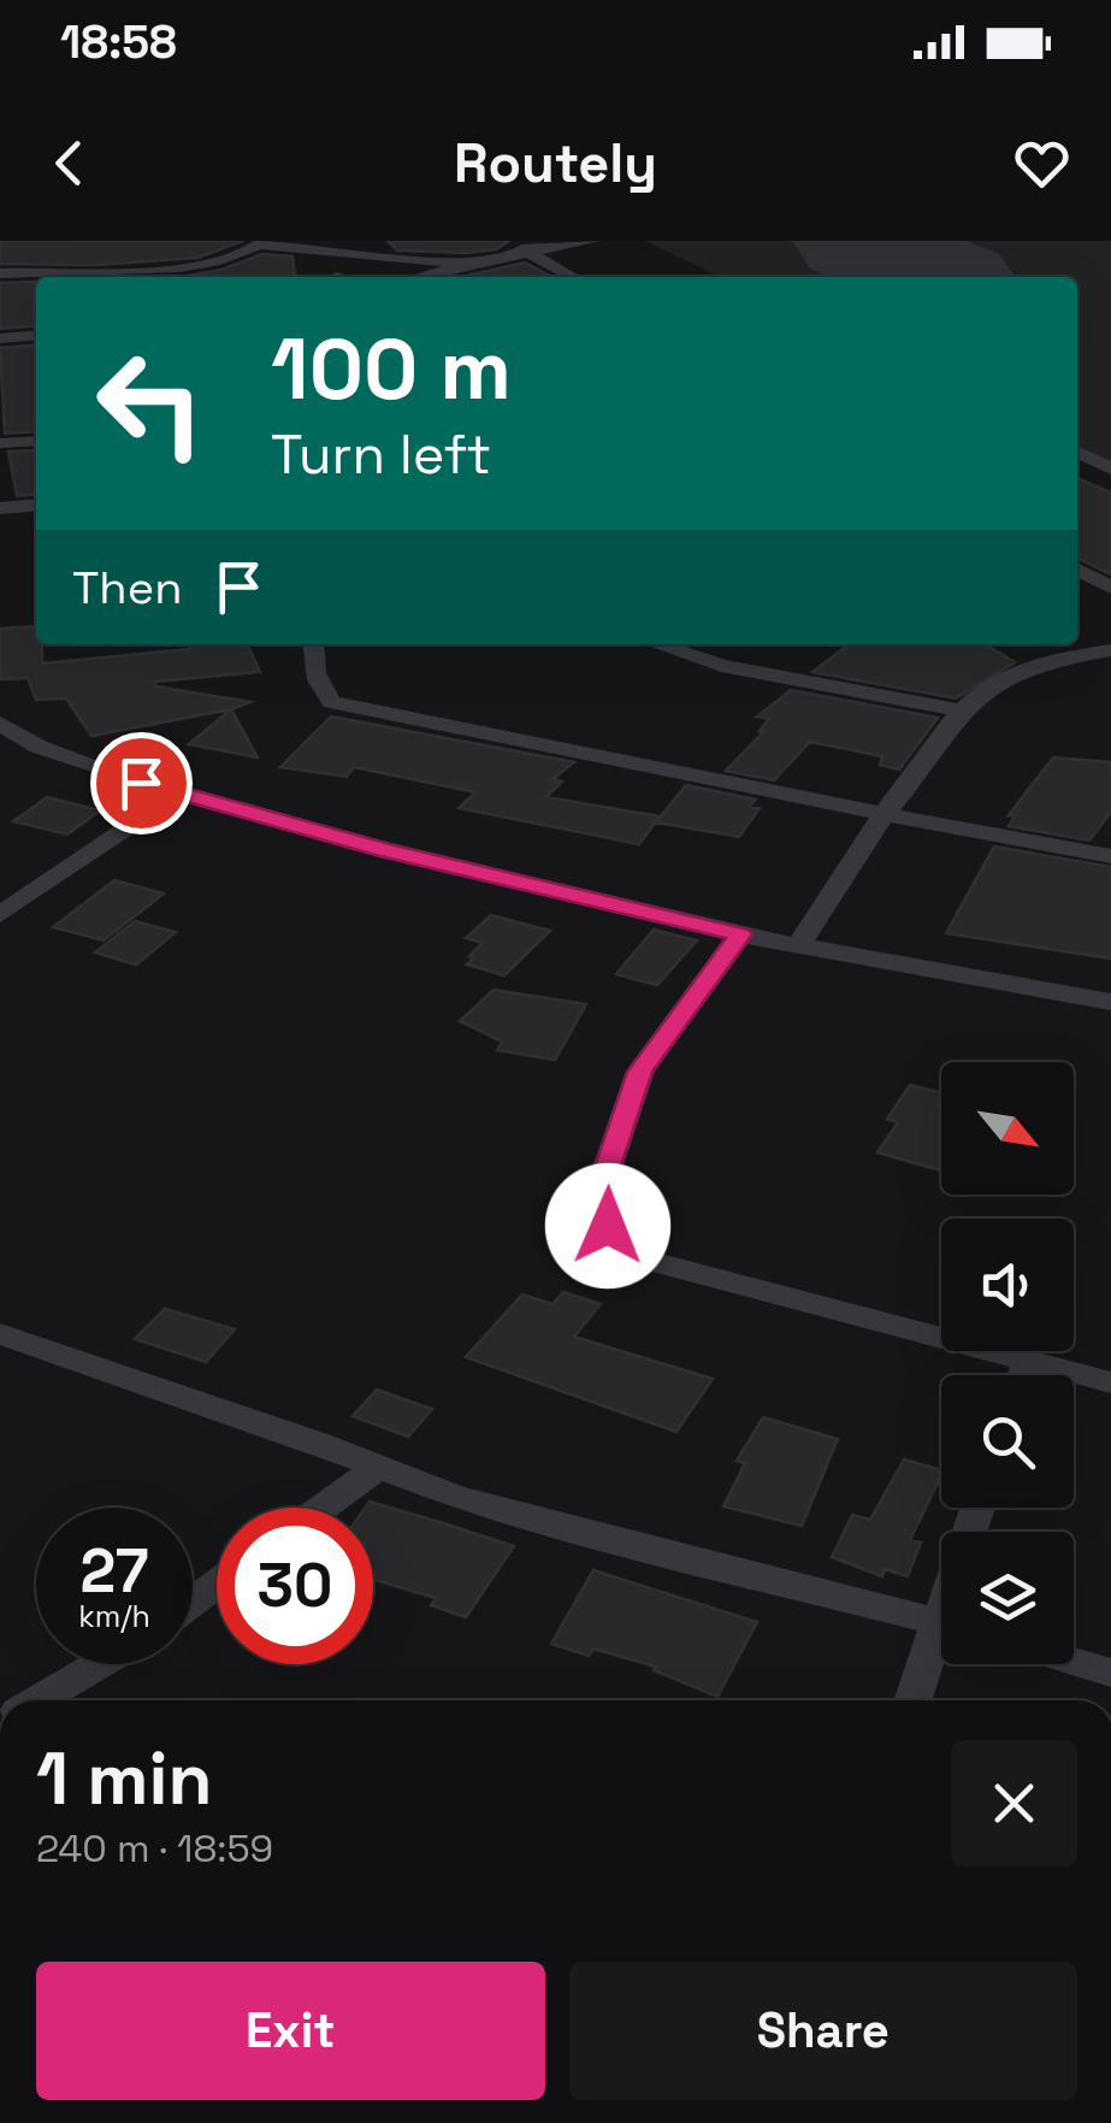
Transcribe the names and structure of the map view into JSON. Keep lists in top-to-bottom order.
{
  "north": "bottom right",
  "page": {
    "status": "18:58",
    "header": "Routely",
    "turn": ["100 m", "Turn left"],
    "then": "Then",
    "speed": "27 km/h",
    "limit": "30",
    "heading": ["1 min", "240 m · 18:59"],
    "buttons": ["Exit", "Share"]
  }
}
